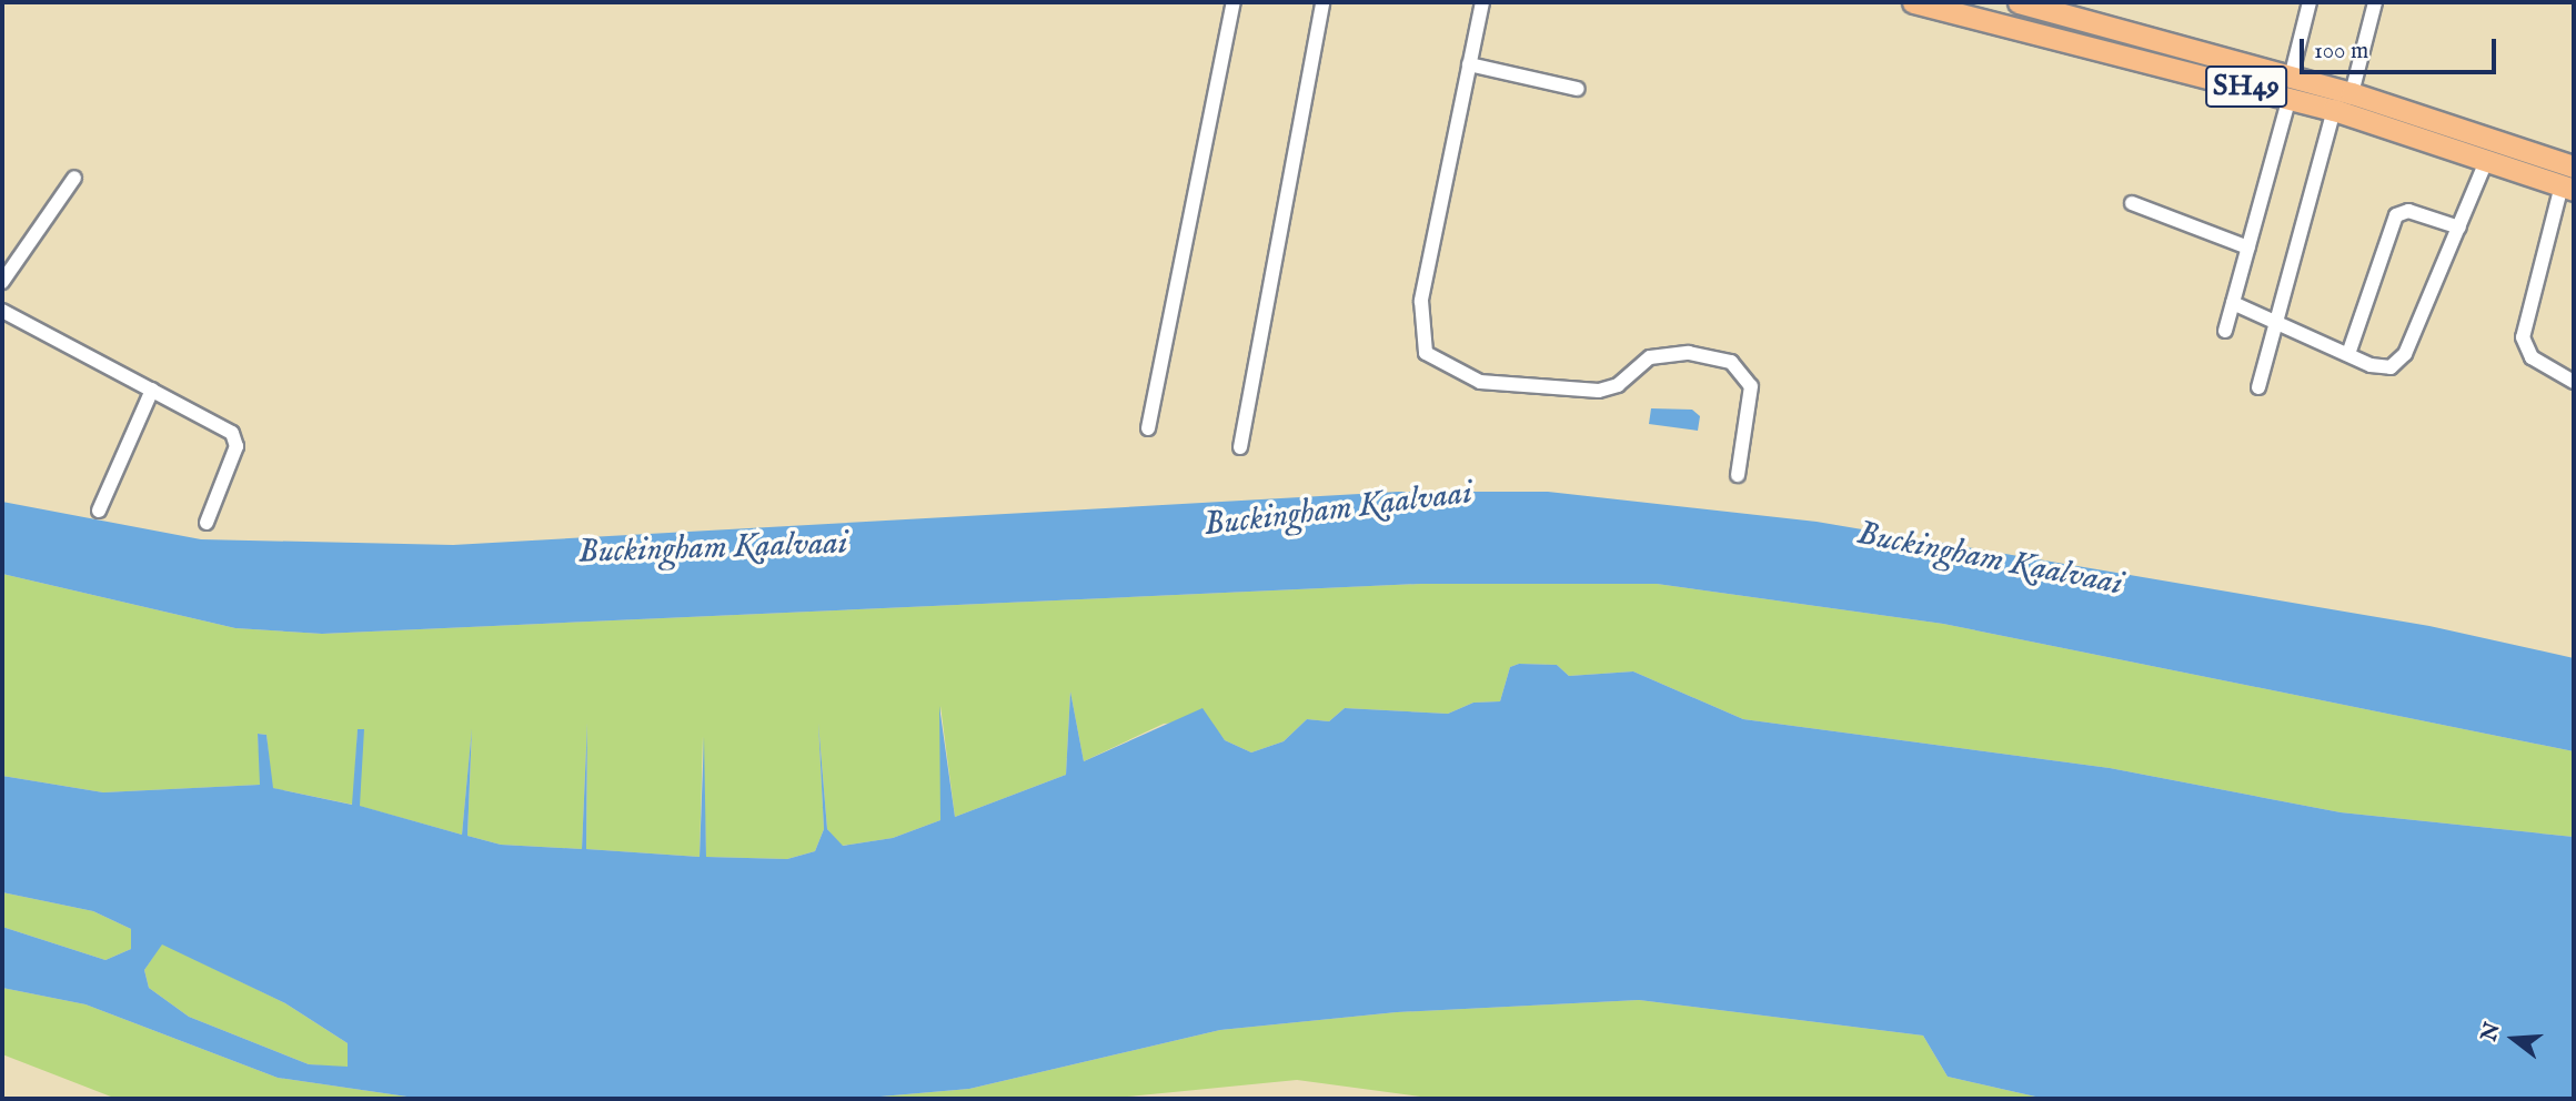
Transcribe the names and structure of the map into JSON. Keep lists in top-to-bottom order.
{
  "streets": {
    "main road": ["SH49"]
  },
  "water": ["Buckingham Kaalvaai"],
  "scale_bar": "100 m",
  "north": "left"
}
